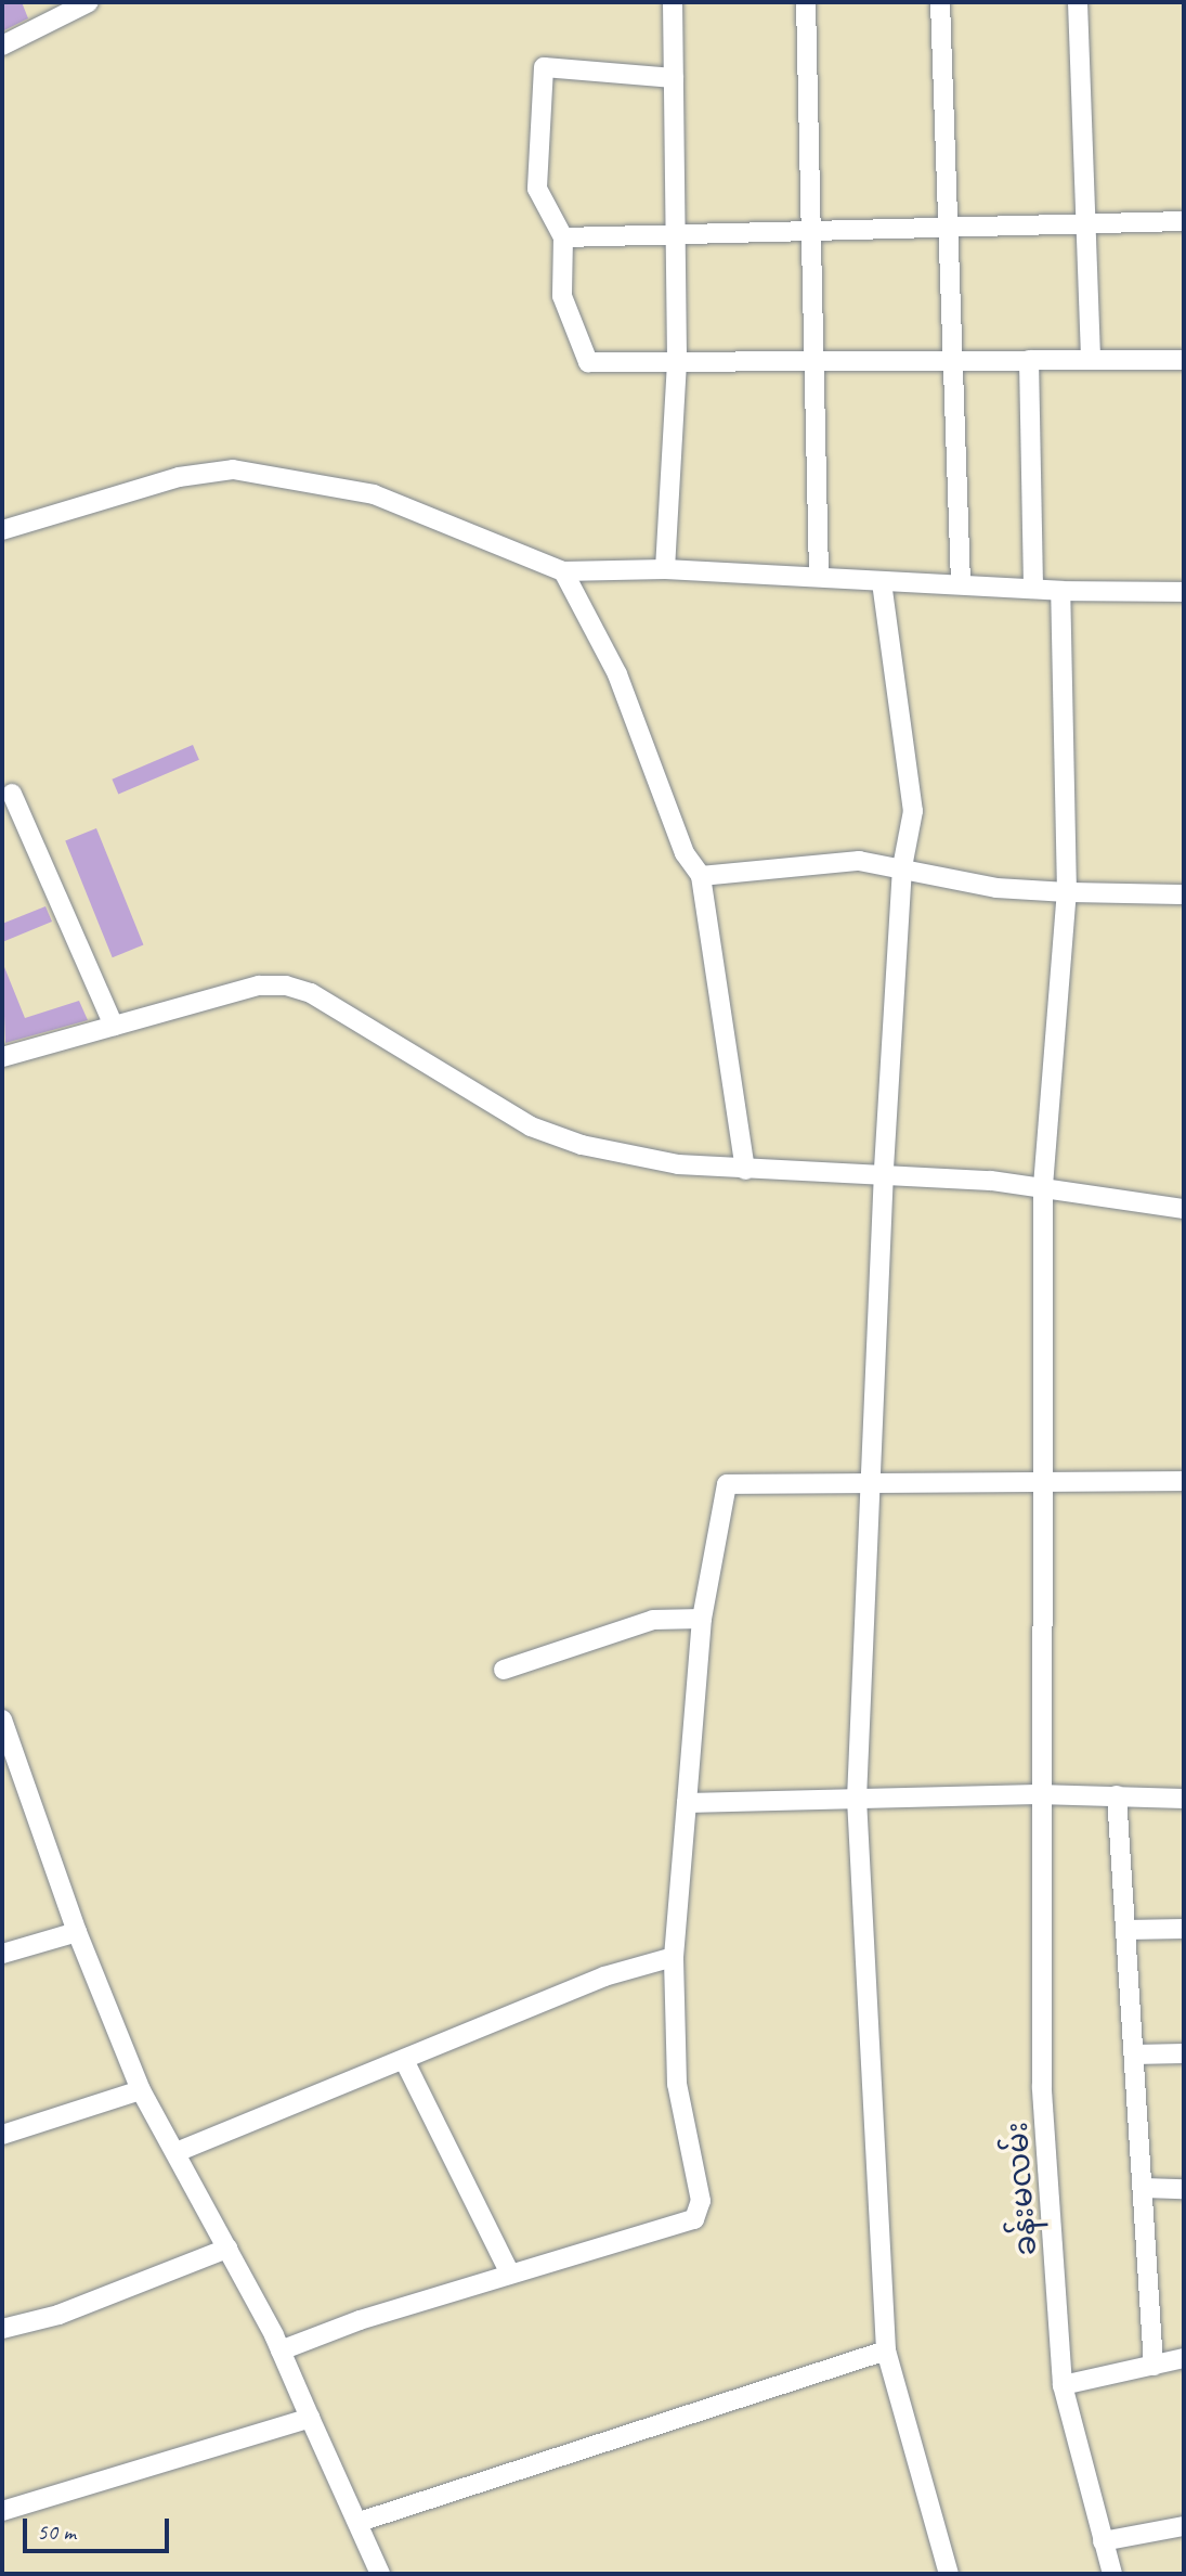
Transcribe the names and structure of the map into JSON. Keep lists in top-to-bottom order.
{
  "streets": {
    "street": ["ခန်းမလမ်း"]
  },
  "scale_bar": "50 m"
}
